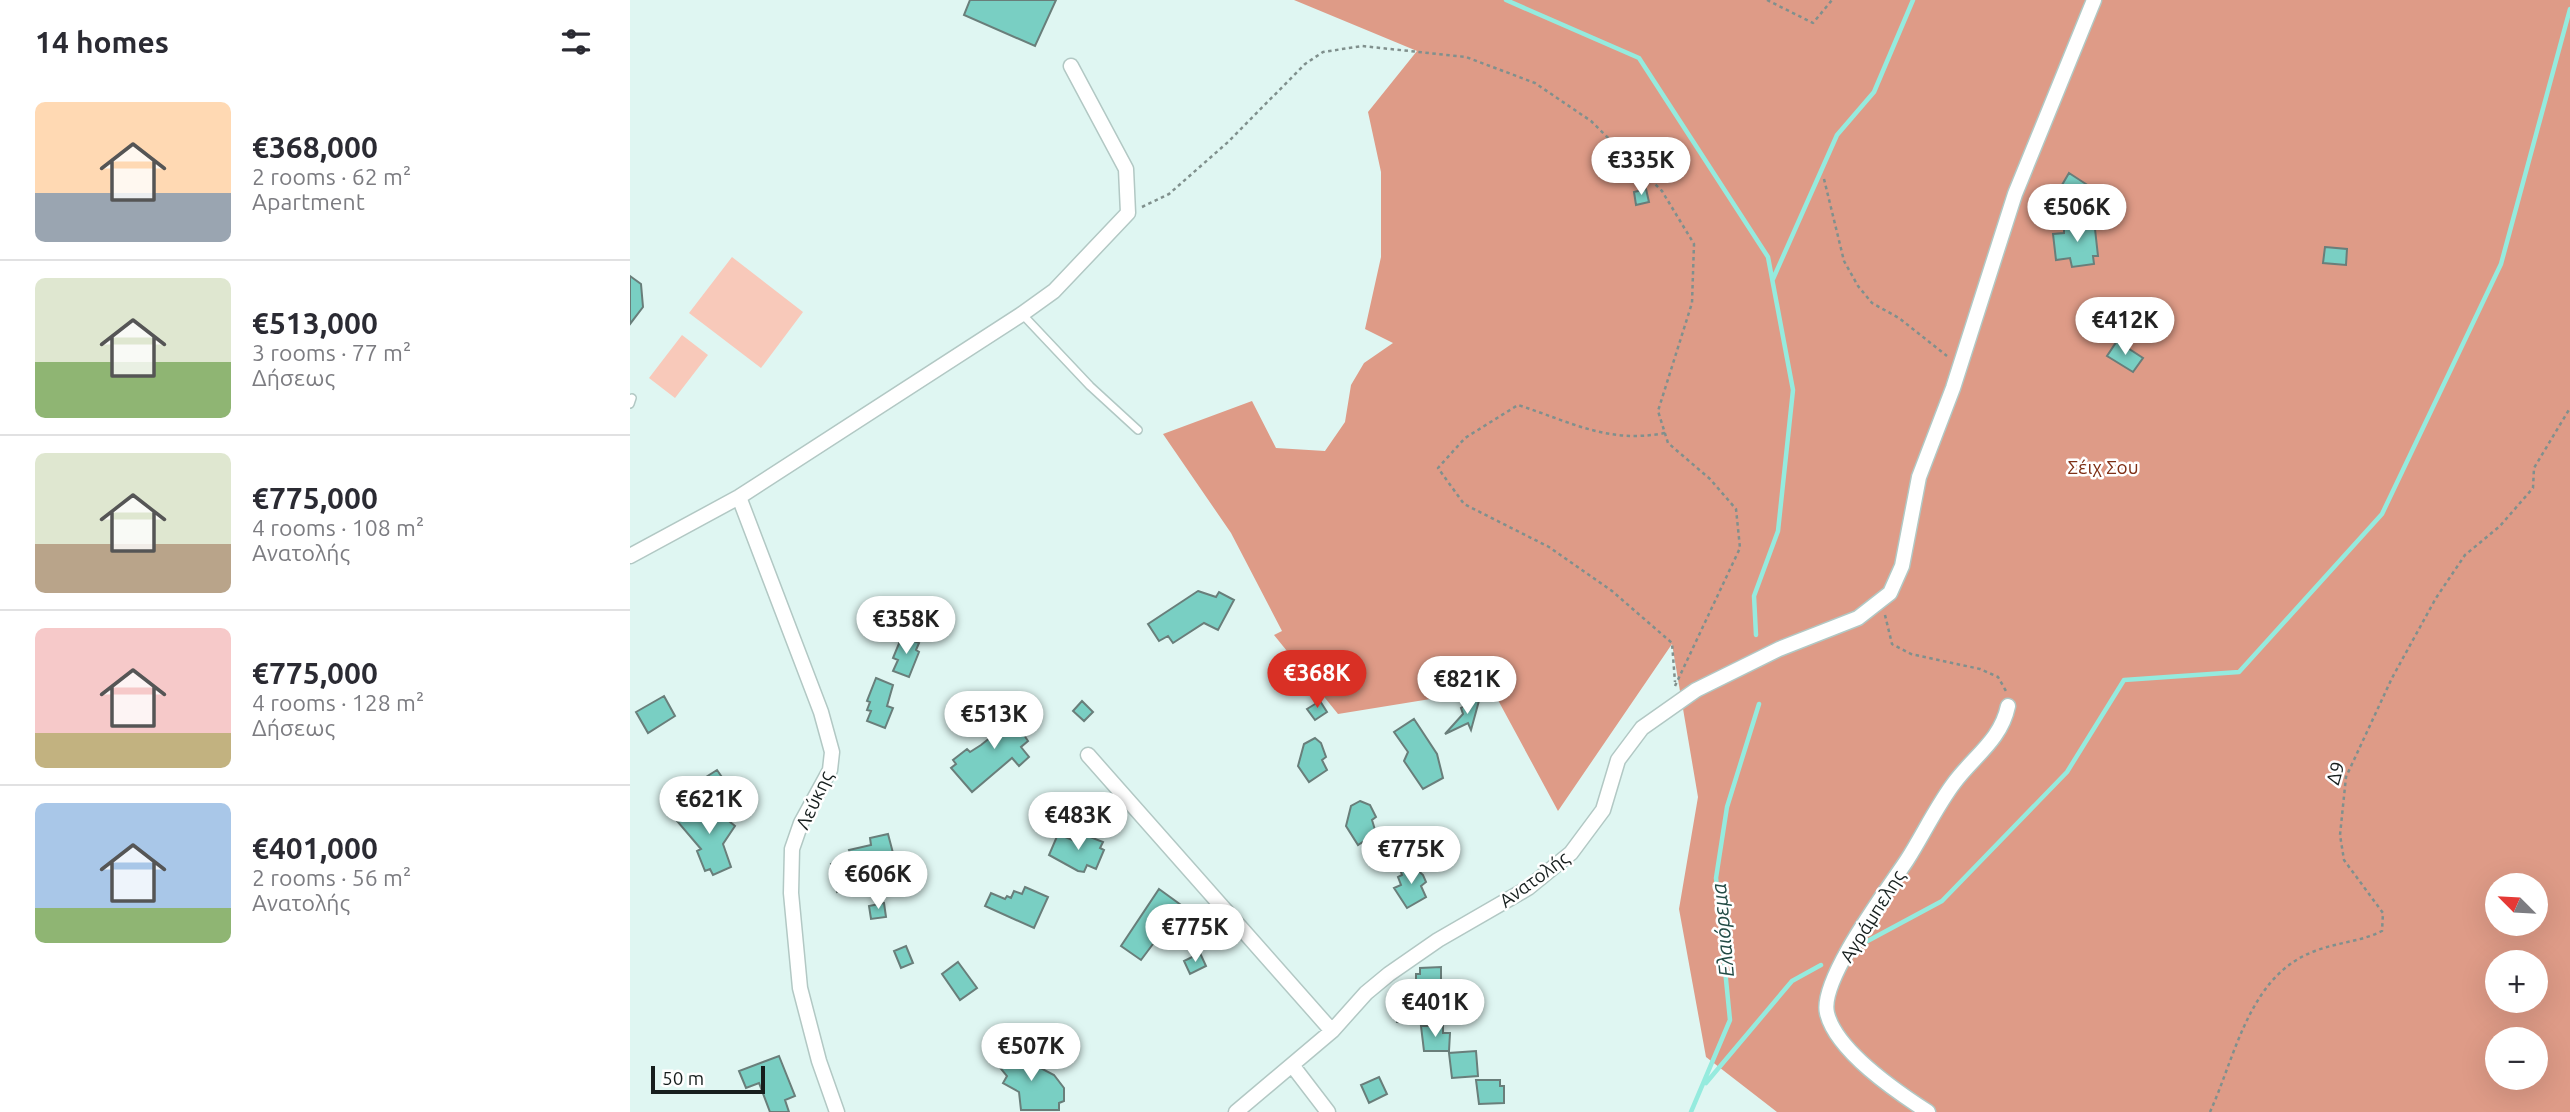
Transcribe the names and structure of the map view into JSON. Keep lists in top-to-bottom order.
{
  "streets": {
    "street": ["Λεύκης", "Ανατολής", "Αγράμπελης"],
    "path": ["Δ9"]
  },
  "water": ["Ελαιόρεμα"],
  "parks": ["Σέιχ Σου"],
  "scale_bar": "50 m",
  "north": "top left",
  "page": {
    "heading": "14 homes",
    "list": [
      {
        "name": "€368,000",
        "note": "2 rooms · 62 m² · Apartment"
      },
      {
        "name": "€513,000",
        "note": "3 rooms · 77 m² · Δήσεως"
      },
      {
        "name": "€775,000",
        "note": "4 rooms · 108 m² · Ανατολής"
      },
      {
        "name": "€775,000",
        "note": "4 rooms · 128 m² · Δήσεως"
      },
      {
        "name": "€401,000",
        "note": "2 rooms · 56 m² · Ανατολής"
      }
    ],
    "price": [
      "€335K",
      "€506K",
      "€412K",
      "€358K",
      "€368K",
      "€821K",
      "€513K",
      "€621K",
      "€483K",
      "€775K",
      "€606K",
      "€775K",
      "€401K",
      "€507K"
    ],
    "map_buttons": ["+", "−"],
    "scale": "50 m"
  }
}
